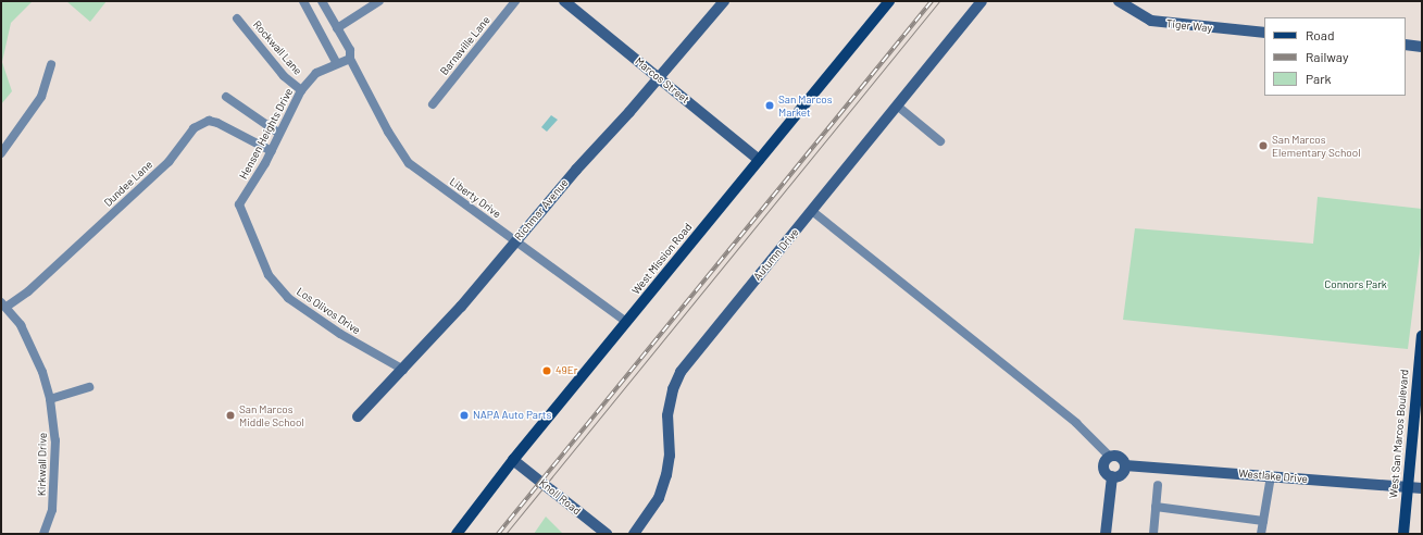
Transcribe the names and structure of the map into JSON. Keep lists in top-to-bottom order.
{
  "streets": {
    "main road": ["West Mission Road", "West San Marcos Boulevard"],
    "street": [
      "Tiger Way",
      "Barnaville Lane",
      "Rockwall Lane",
      "Marcos Street",
      "Hensen Heights Drive",
      "Dundee Lane",
      "Liberty Drive",
      "Richmar Avenue",
      "Autumn Drive",
      "Los Olivos Drive",
      "Kirkwall Drive",
      "Westlake Drive",
      "Knoll Road"
    ]
  },
  "crossings": [
    ["Rockwall Lane", "Hensen Heights Drive"],
    ["Marcos Street", "Richmar Avenue"],
    ["Marcos Street", "West Mission Road"],
    ["Hensen Heights Drive", "Dundee Lane"],
    ["Hensen Heights Drive", "Liberty Drive"],
    ["Hensen Heights Drive", "Los Olivos Drive"],
    ["Dundee Lane", "Kirkwall Drive"],
    ["Liberty Drive", "Richmar Avenue"],
    ["Liberty Drive", "West Mission Road"],
    ["Richmar Avenue", "Los Olivos Drive"],
    ["West Mission Road", "Knoll Road"],
    ["West San Marcos Boulevard", "Westlake Drive"]
  ],
  "parks": ["Connors Park"],
  "places": [
    "San Marcos Market",
    "San Marcos Elementary School",
    "49Er",
    "San Marcos Middle School",
    "NAPA Auto Parts"
  ],
  "legend": ["Road", "Railway", "Park"]
}
